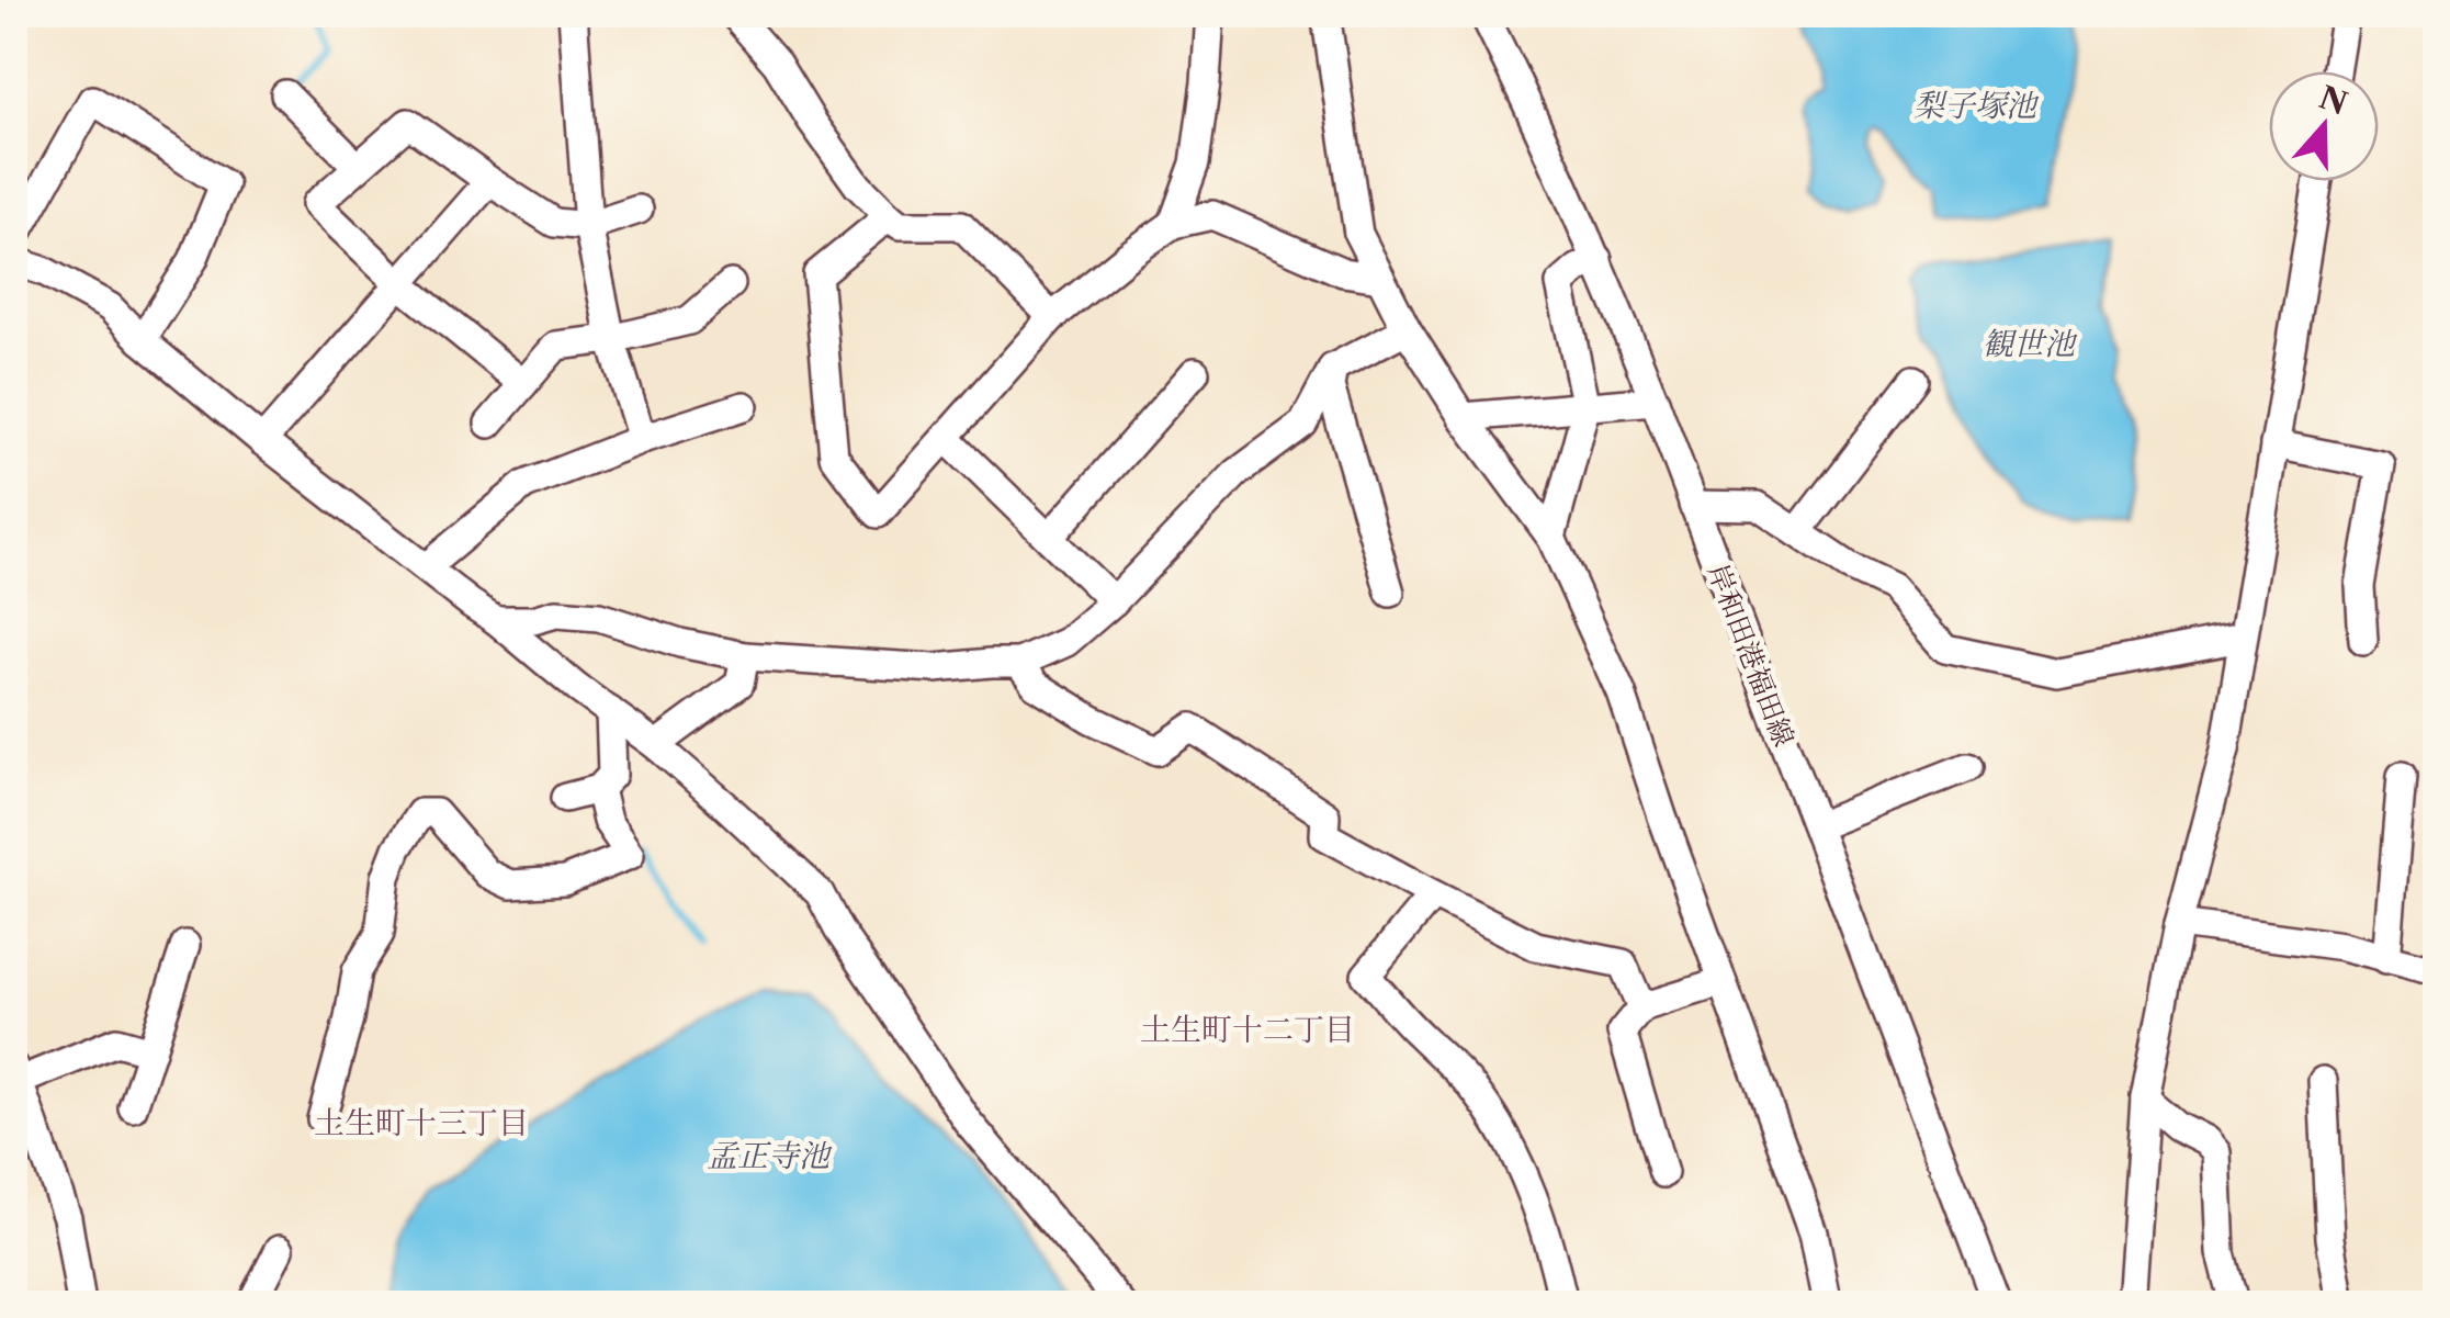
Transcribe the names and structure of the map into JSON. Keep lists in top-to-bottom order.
{
  "streets": {
    "street": ["岸和田港福田線"]
  },
  "districts": ["土生町十二丁目", "土生町十三丁目"],
  "water": ["梨子塚池", "観世池", "孟正寺池"],
  "north": "top"
}
